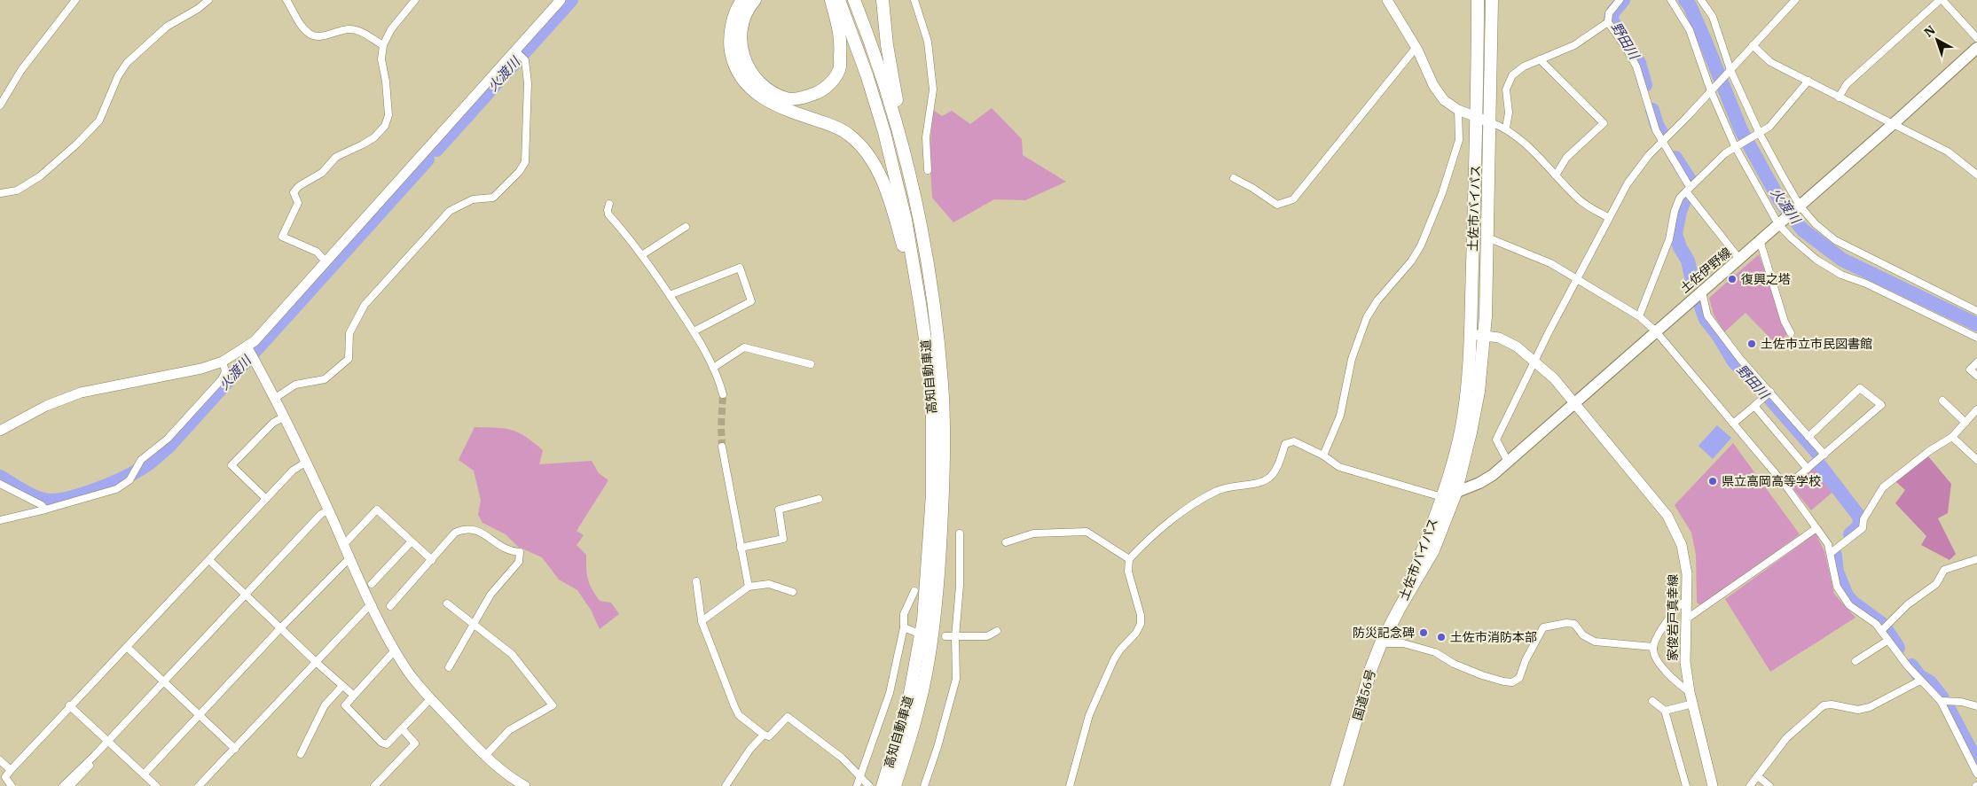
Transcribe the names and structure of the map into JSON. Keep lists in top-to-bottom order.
{
  "streets": {
    "highway": ["土佐市バイパス", "高知自動車道", "国道56号"],
    "main road": ["土佐伊野線"],
    "street": ["家俊岩戸真幸線"]
  },
  "crossings": [
    ["土佐市バイパス", "土佐伊野線"],
    ["土佐市バイパス", "家俊岩戸真幸線"],
    ["土佐市バイパス", "国道56号"],
    ["土佐伊野線", "家俊岩戸真幸線"]
  ],
  "water": ["野田川", "火渡川"],
  "places": [
    "復興之塔",
    "土佐市立市民図書館",
    "県立高岡高等学校",
    "防災記念碑",
    "土佐市消防本部"
  ],
  "north": "top left"
}
